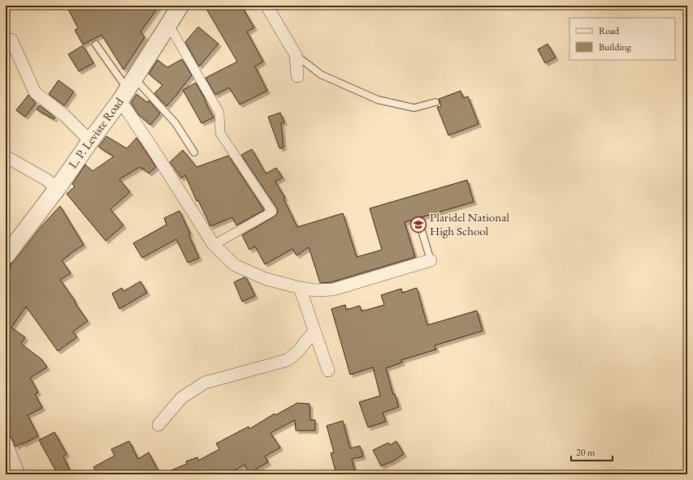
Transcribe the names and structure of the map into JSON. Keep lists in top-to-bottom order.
{
  "streets": {
    "main road": ["L. P. Leviste Road"]
  },
  "places": {
    "school or university": ["Plaridel National High School"]
  },
  "legend": ["Road", "Building"],
  "scale_bar": "20 m"
}
